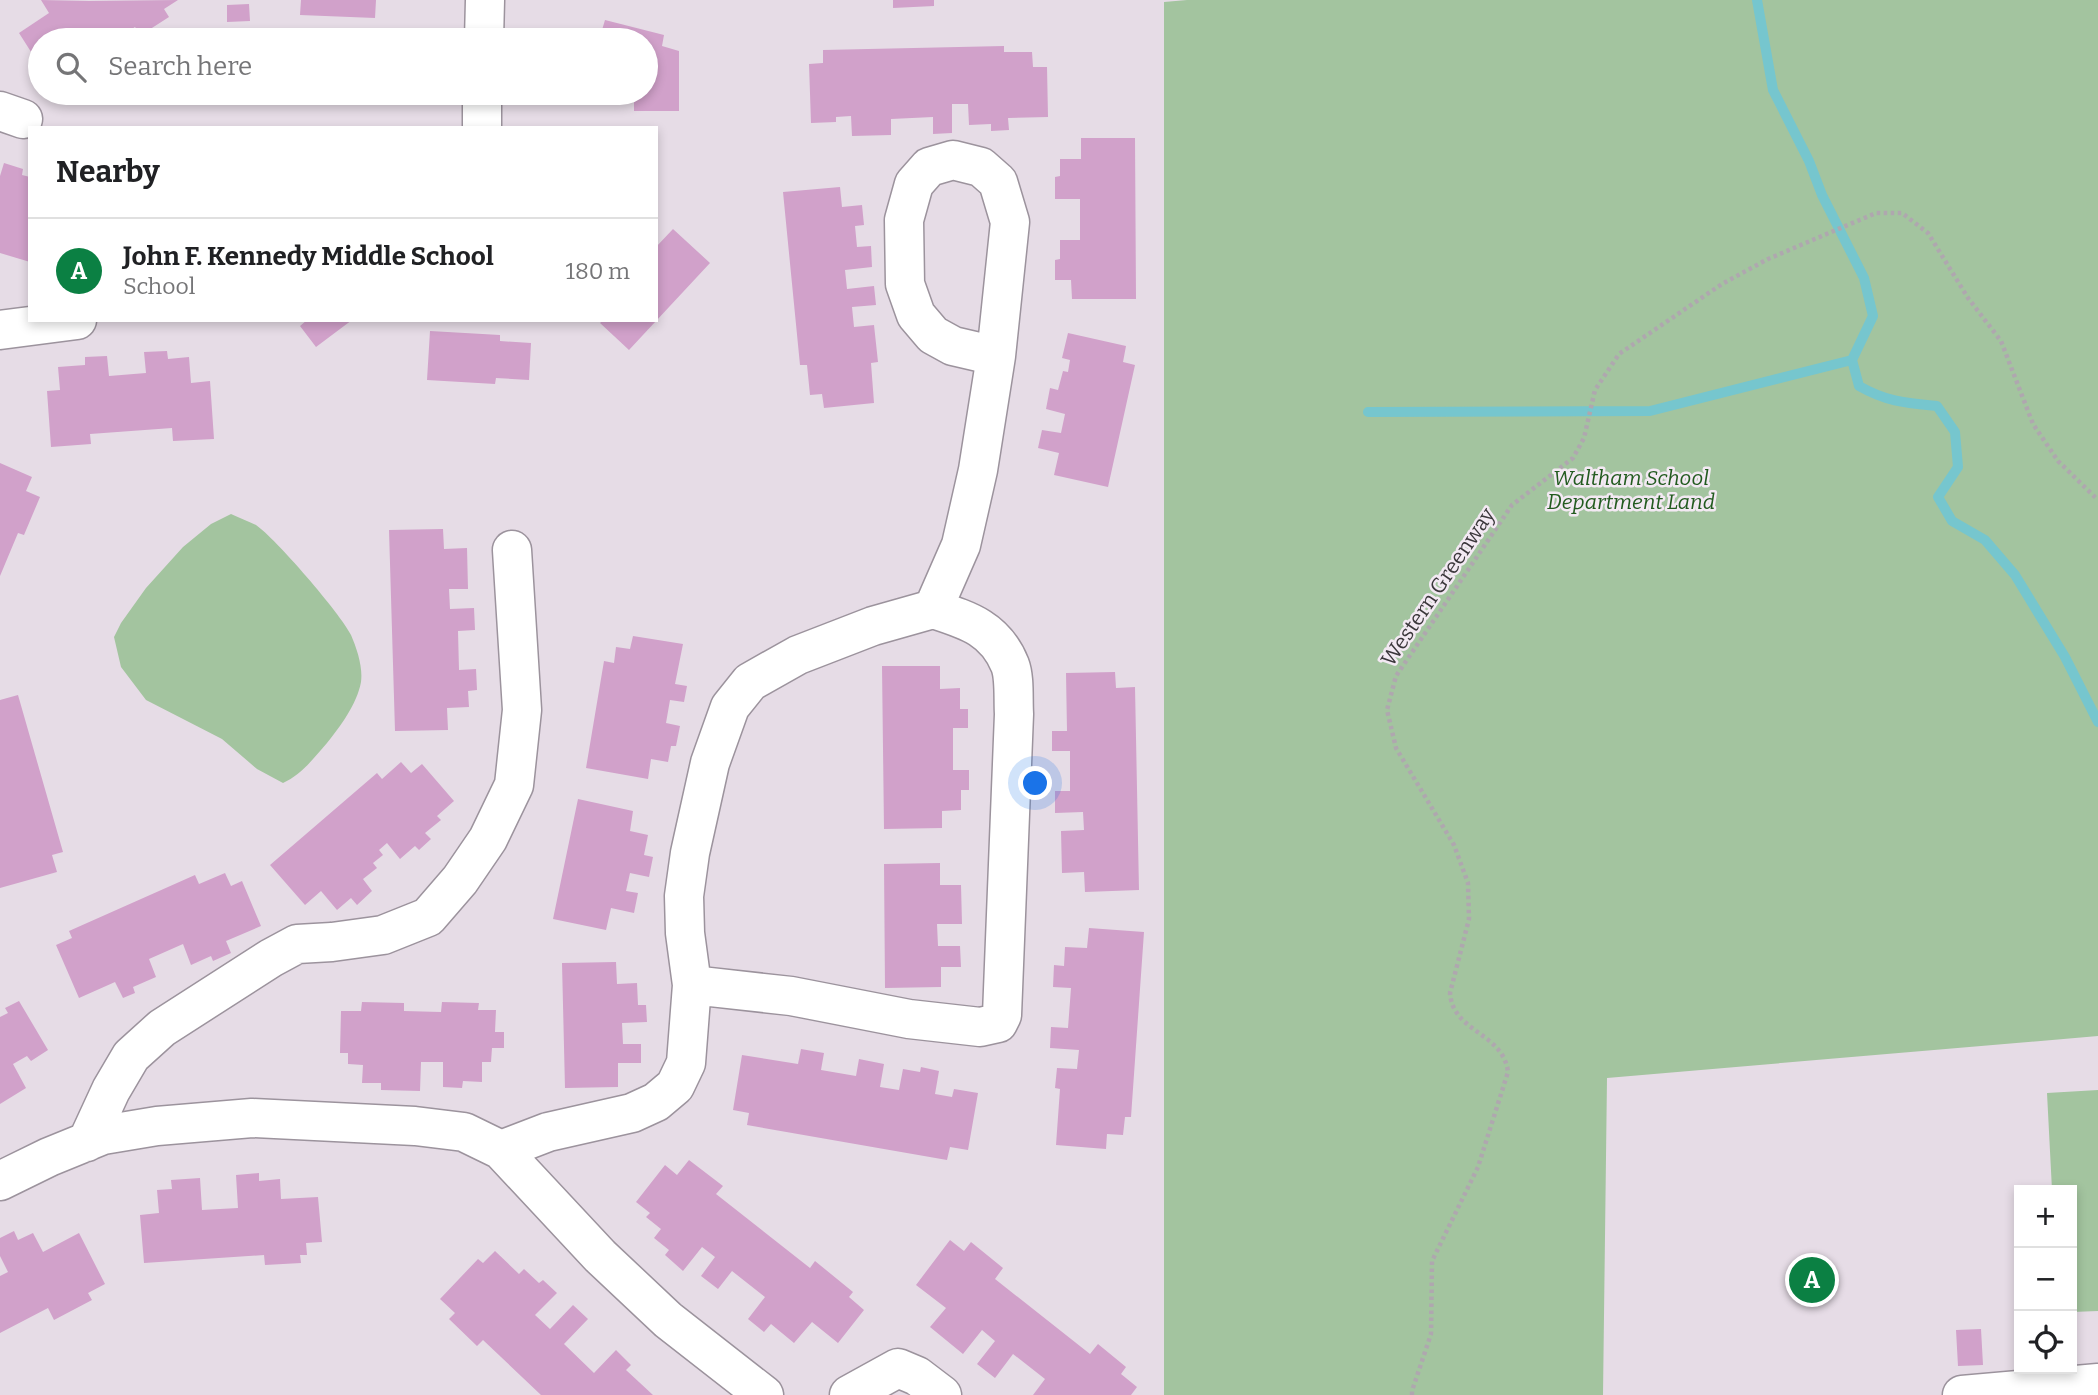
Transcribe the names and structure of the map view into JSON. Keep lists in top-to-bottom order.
{
  "streets": {
    "path": ["Western Greenway"]
  },
  "parks": ["Waltham School Department Land"],
  "page": {
    "search": "Search here",
    "heading": "Nearby",
    "list": [
      {
        "mark": "A",
        "name": "John F. Kennedy Middle School",
        "note": "School",
        "value": "180 m"
      }
    ],
    "map_buttons": ["+", "−"],
    "pins": "A"
  }
}
